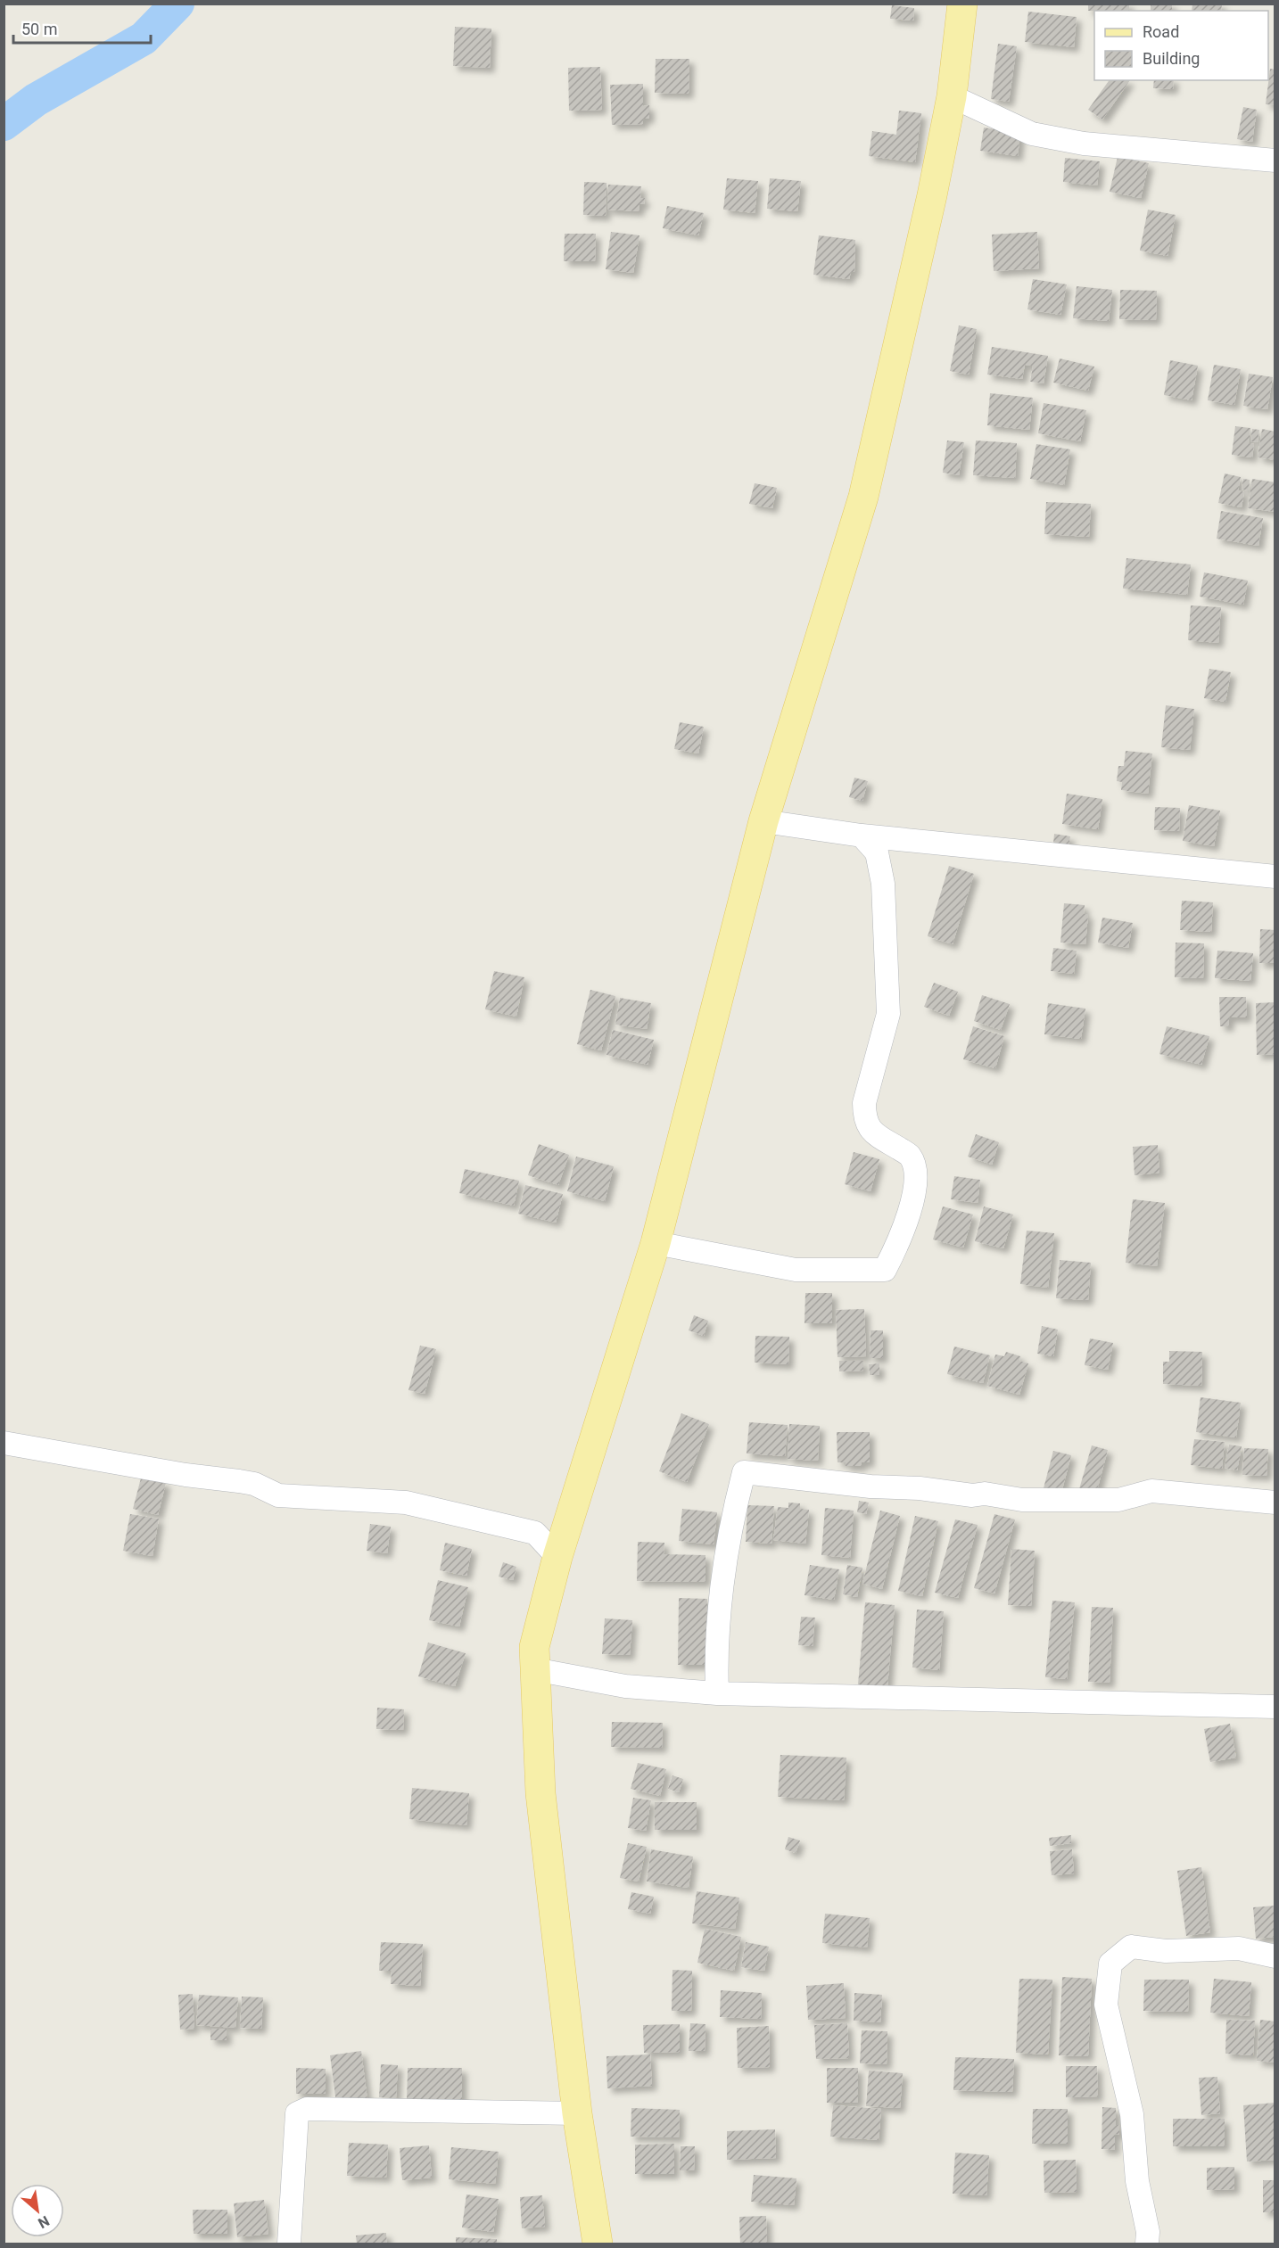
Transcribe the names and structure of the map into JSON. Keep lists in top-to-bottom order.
{
  "legend": ["Road", "Building"],
  "scale_bar": "50 m",
  "north": "bottom right"
}
